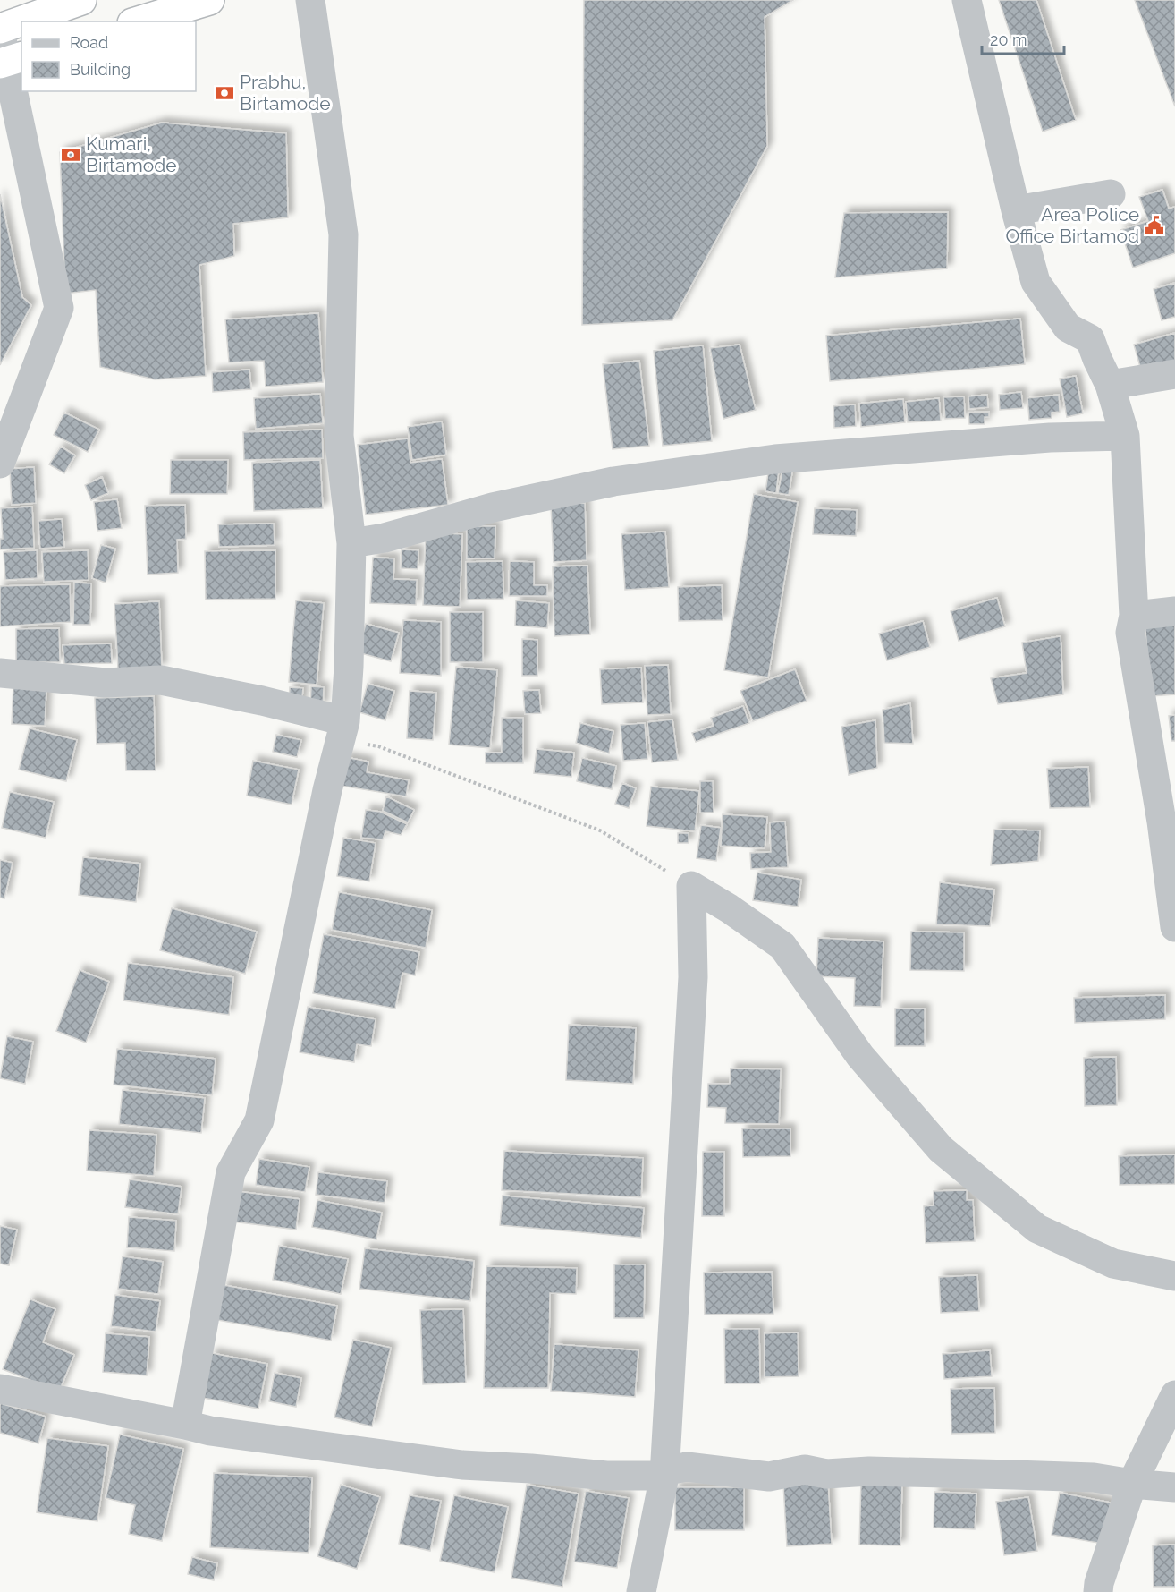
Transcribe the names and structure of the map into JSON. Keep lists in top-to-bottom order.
{
  "places": {
    "bank": ["Prabhu, Birtamode", "Kumari, Birtamode"],
    "public building": ["Area Police Office Birtamod"]
  },
  "legend": ["Road", "Building"],
  "scale_bar": "20 m"
}
